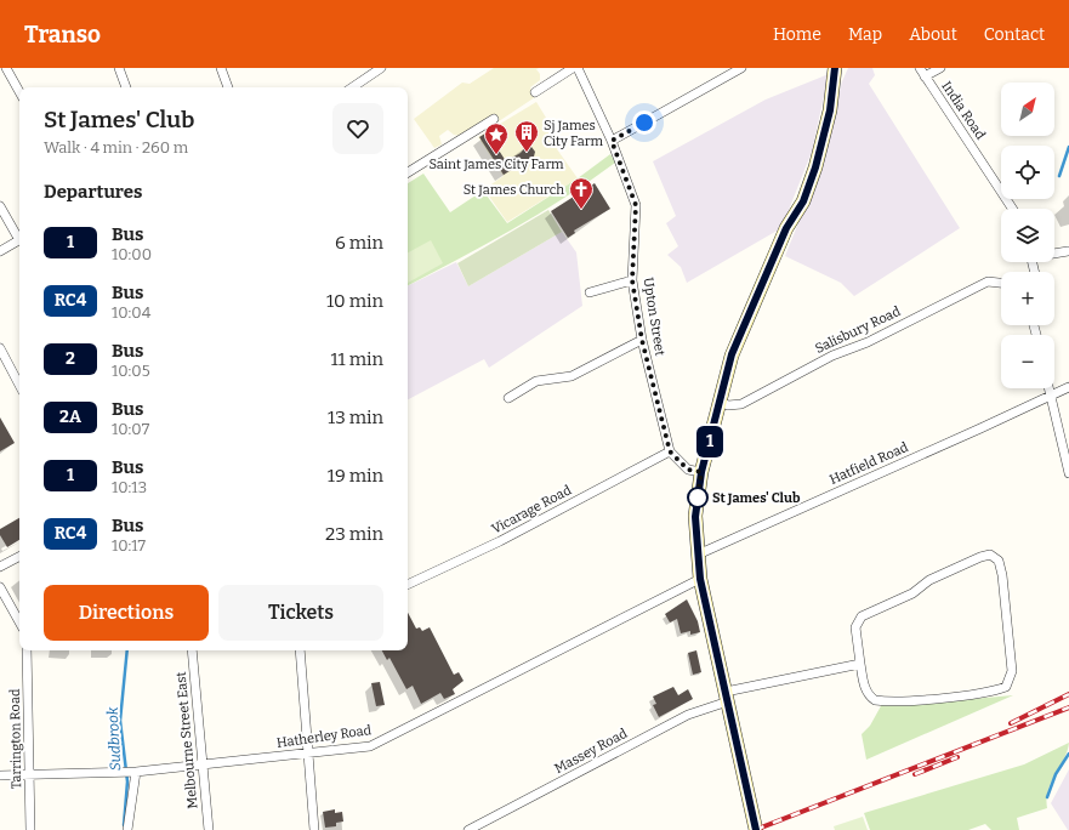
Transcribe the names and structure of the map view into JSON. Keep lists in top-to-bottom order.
{
  "streets": {
    "street": [
      "India Road",
      "Upton Street",
      "Salisbury Road",
      "Hatfield Road",
      "Vicarage Road",
      "Hatherley Road",
      "Tarrington Road",
      "Melbourne Street East",
      "Massey Road"
    ]
  },
  "crossings": [
    ["Upton Street", "Vicarage Road"],
    ["Hatherley Road", "Tarrington Road"],
    ["Hatherley Road", "Melbourne Street East"]
  ],
  "water": ["Sudbrook"],
  "places": {
    "building": ["Sj James City Farm"],
    "place": ["Saint James City Farm"],
    "church": ["St James Church"],
    "other": ["St James' Club"]
  },
  "lines": ["bus line 1"],
  "north": "top right",
  "page": {
    "header": "Transo",
    "nav": [
      "Home",
      "Map",
      "About",
      "Contact"
    ],
    "on_map": "1",
    "map_buttons": ["+", "−"],
    "heading": [
      ["St James' Club", "Walk · 4 min · 260 m"],
      "Departures"
    ],
    "list": [
      {
        "mark": "1",
        "name": "Bus",
        "note": "10:00",
        "value": "6 min"
      },
      {
        "mark": "RC4",
        "name": "Bus",
        "note": "10:04",
        "value": "10 min"
      },
      {
        "mark": "2",
        "name": "Bus",
        "note": "10:05",
        "value": "11 min"
      },
      {
        "mark": "2A",
        "name": "Bus",
        "note": "10:07",
        "value": "13 min"
      },
      {
        "mark": "1",
        "name": "Bus",
        "note": "10:13",
        "value": "19 min"
      },
      {
        "mark": "RC4",
        "name": "Bus",
        "note": "10:17",
        "value": "23 min"
      }
    ],
    "buttons": ["Directions", "Tickets"]
  }
}
